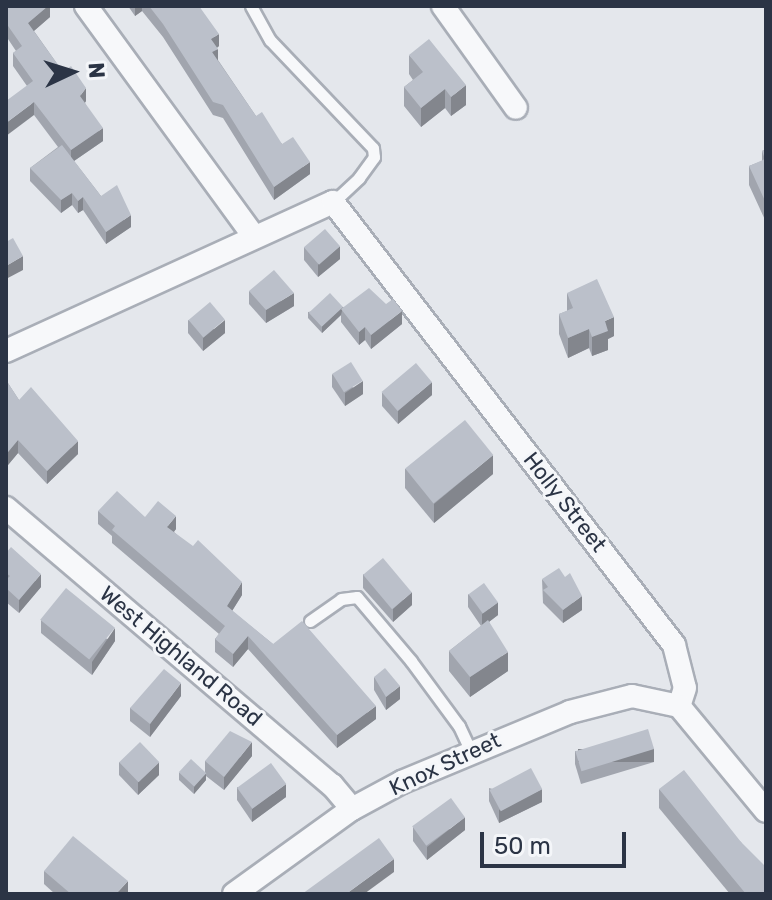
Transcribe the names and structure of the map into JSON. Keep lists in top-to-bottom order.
{
  "streets": {
    "street": ["Holly Street", "West Highland Road", "Knox Street"]
  },
  "crossings": [
    ["Holly Street", "Knox Street"],
    ["West Highland Road", "Knox Street"]
  ],
  "scale_bar": "50 m",
  "north": "right"
}
